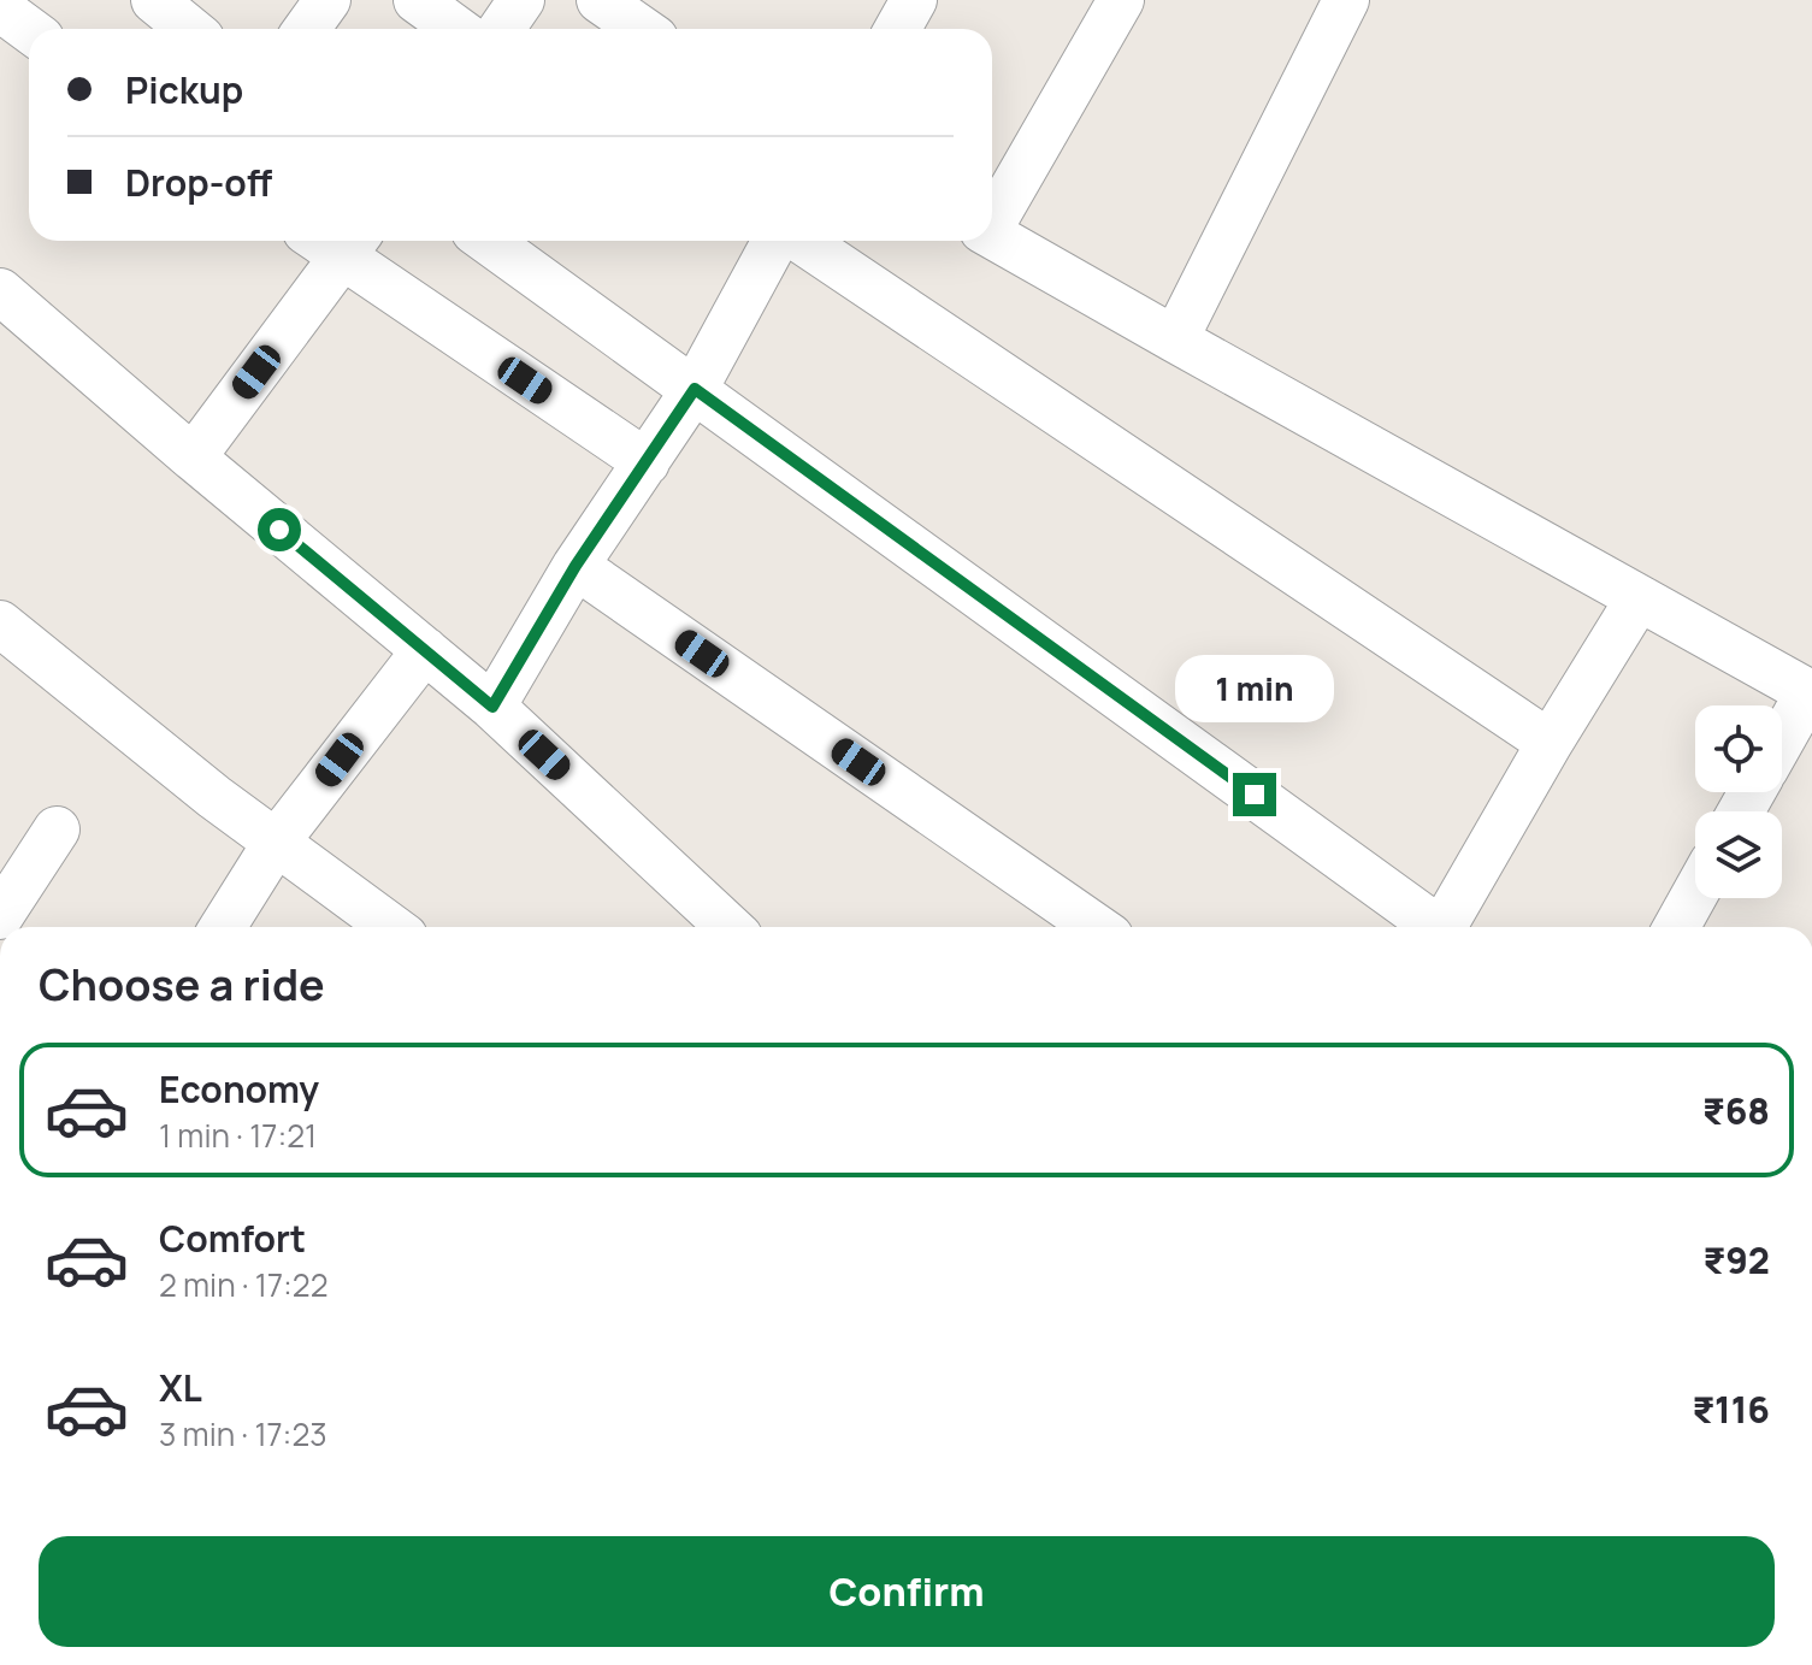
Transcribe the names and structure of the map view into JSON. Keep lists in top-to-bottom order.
{
  "page": {
    "banner": ["Pickup", "Drop-off"],
    "bubble": "1 min",
    "heading": "Choose a ride",
    "list": [
      {
        "name": "Economy",
        "note": "1 min · 17:21",
        "value": "₹68"
      },
      {
        "name": "Comfort",
        "note": "2 min · 17:22",
        "value": "₹92"
      },
      {
        "name": "XL",
        "note": "3 min · 17:23",
        "value": "₹116"
      }
    ],
    "buttons": "Confirm"
  }
}
